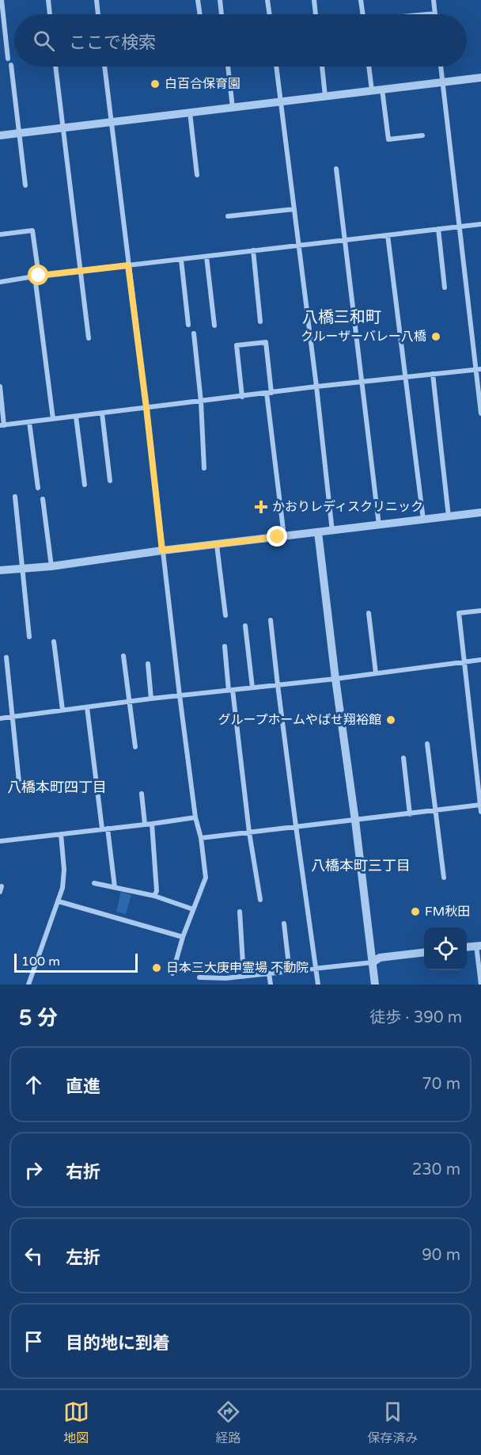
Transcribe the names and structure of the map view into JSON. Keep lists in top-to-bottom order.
{
  "districts": ["八橋三和町", "八橋本町四丁目", "八橋本町三丁目"],
  "places": {
    "other": [
      "白百合保育園",
      "クルーザーバレー八橋",
      "グループホームやばせ翔裕館",
      "FM秋田",
      "日本三大庚申霊場 不動院"
    ],
    "health": ["かおりレディスクリニック"]
  },
  "scale_bar": "100 m",
  "page": {
    "search": "ここで検索",
    "scale": "100 m",
    "heading": ["5 分", "徒歩 · 390 m"],
    "list": [
      ["直進", "70 m"],
      ["右折", "230 m"],
      ["左折", "90 m"],
      "目的地に到着"
    ],
    "nav": ["地図", "経路", "保存済み"]
  }
}
